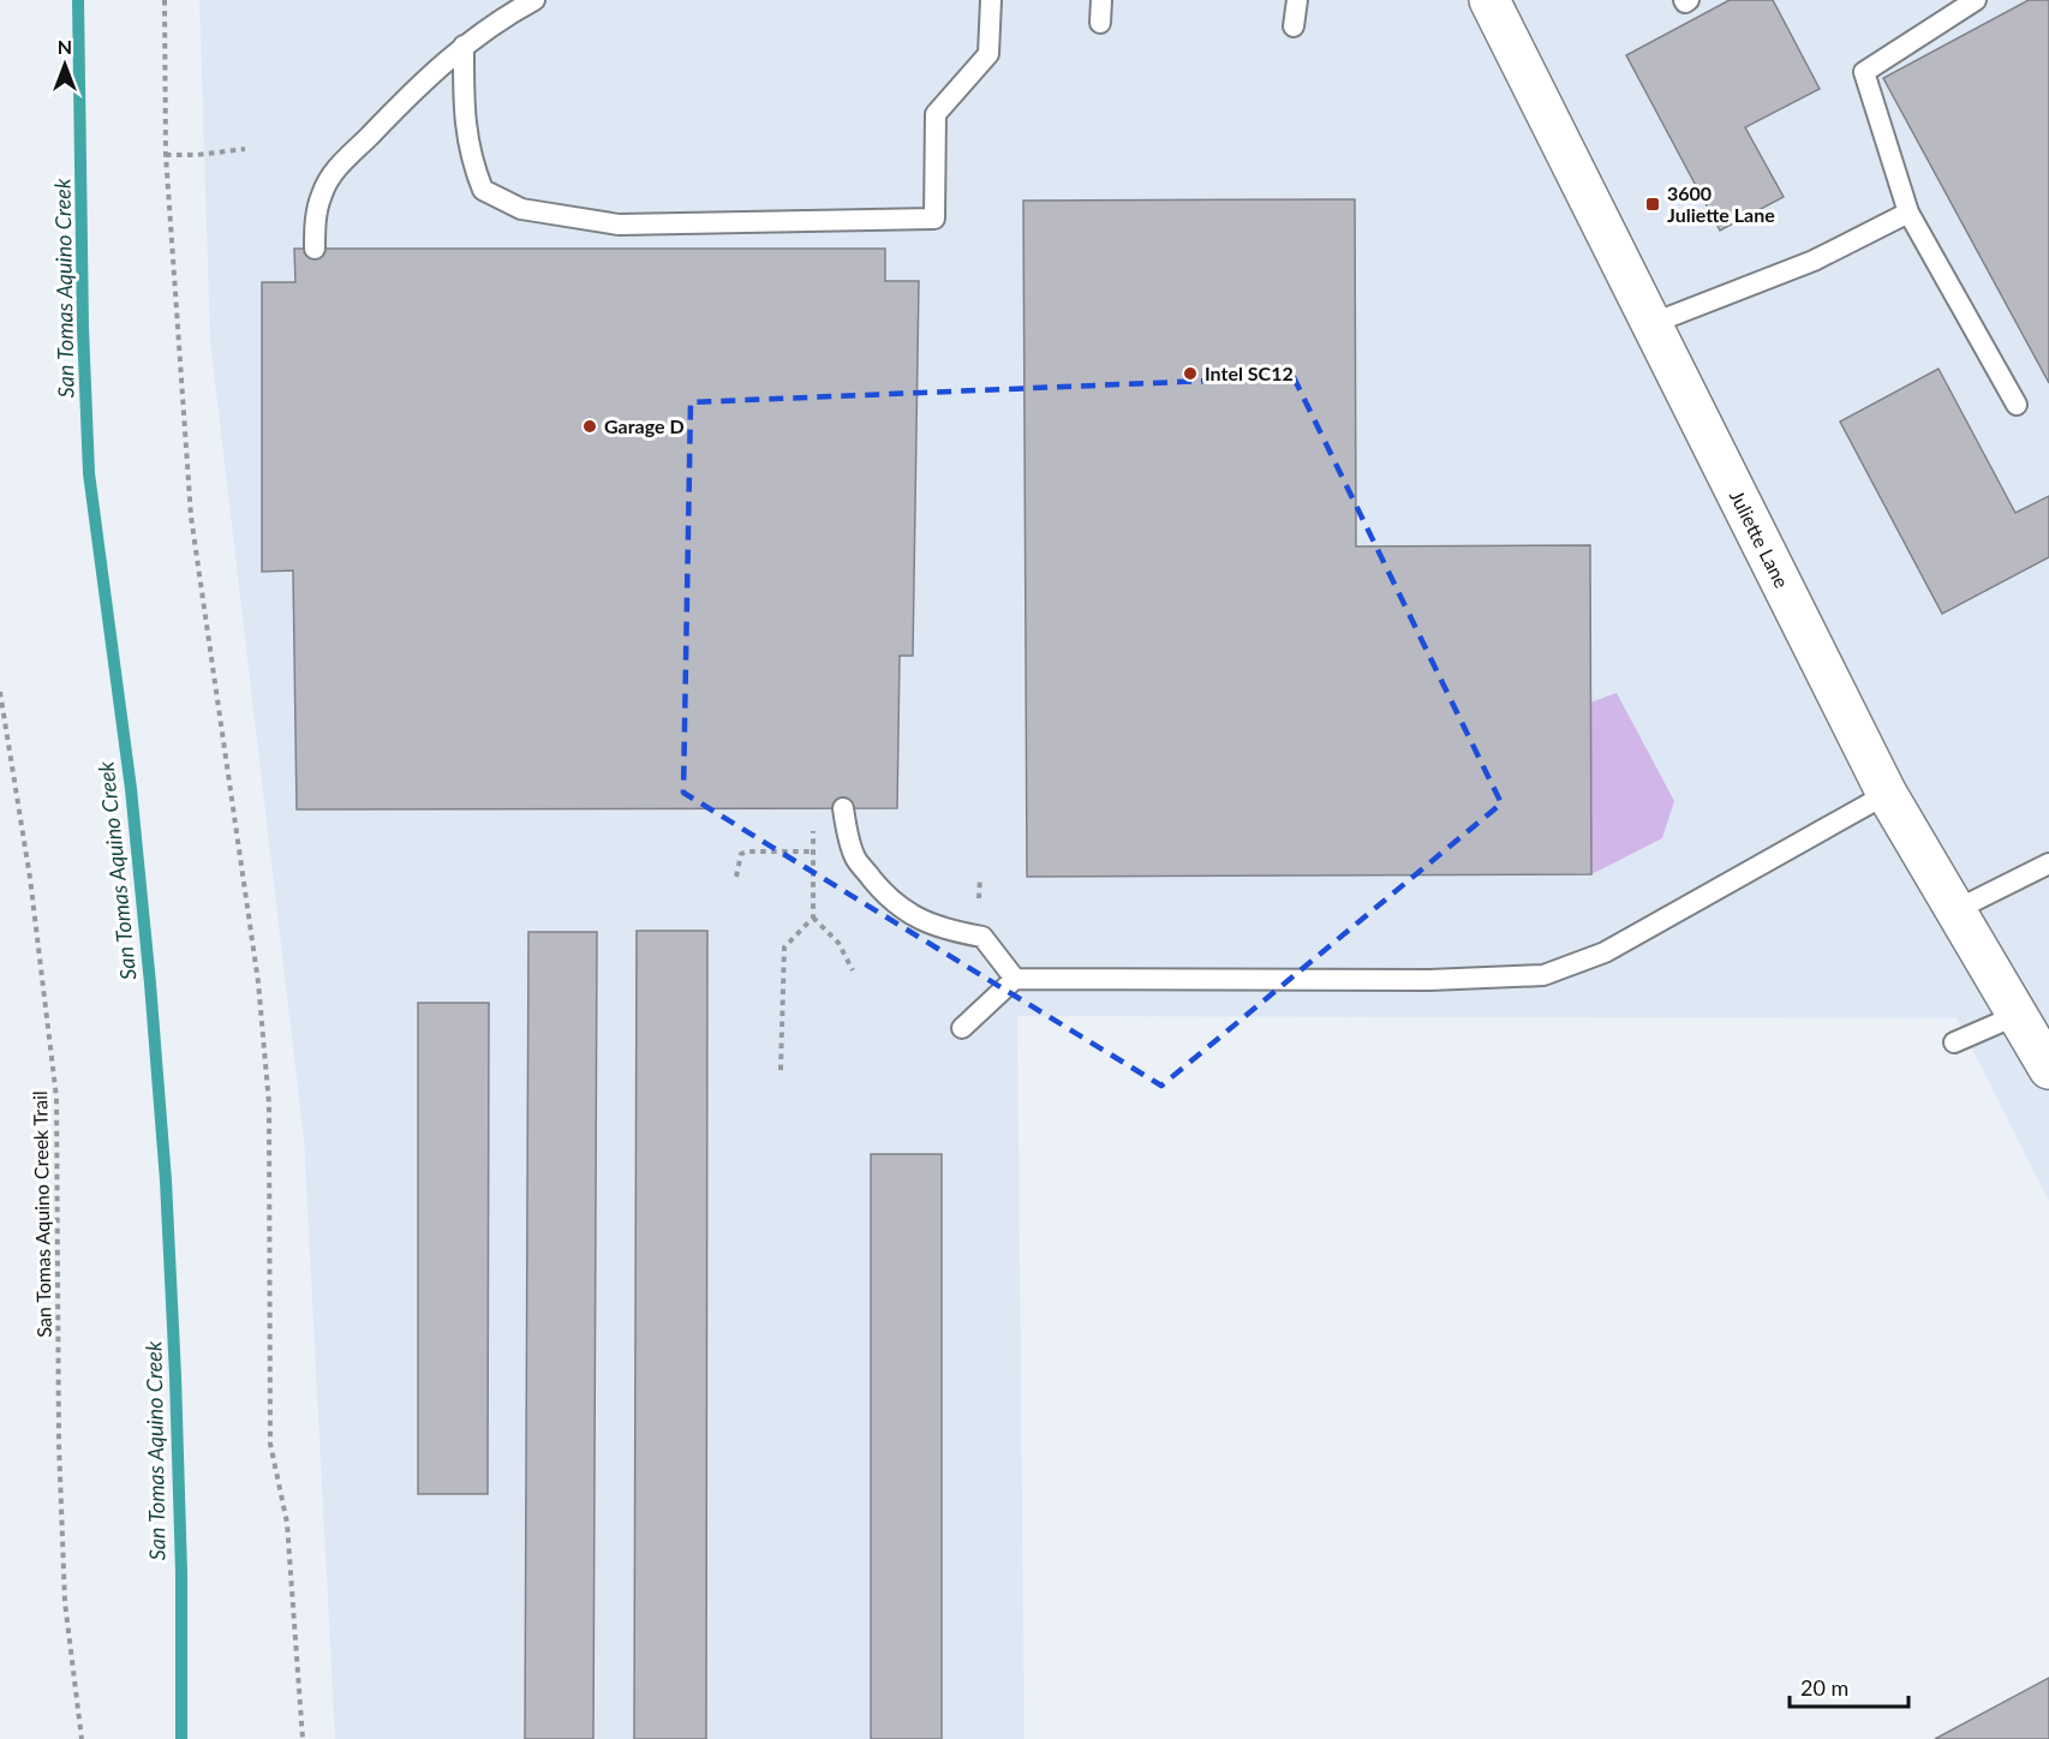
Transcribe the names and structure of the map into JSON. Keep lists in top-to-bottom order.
{
  "streets": {
    "street": ["Juliette Lane"],
    "path": ["San Tomas Aquino Creek Trail"]
  },
  "water": ["San Tomas Aquino Creek"],
  "places": {
    "transit": ["3600 Juliette Lane"],
    "other": ["Intel SC12", "Garage D"]
  },
  "scale_bar": "20 m",
  "north": "top"
}
